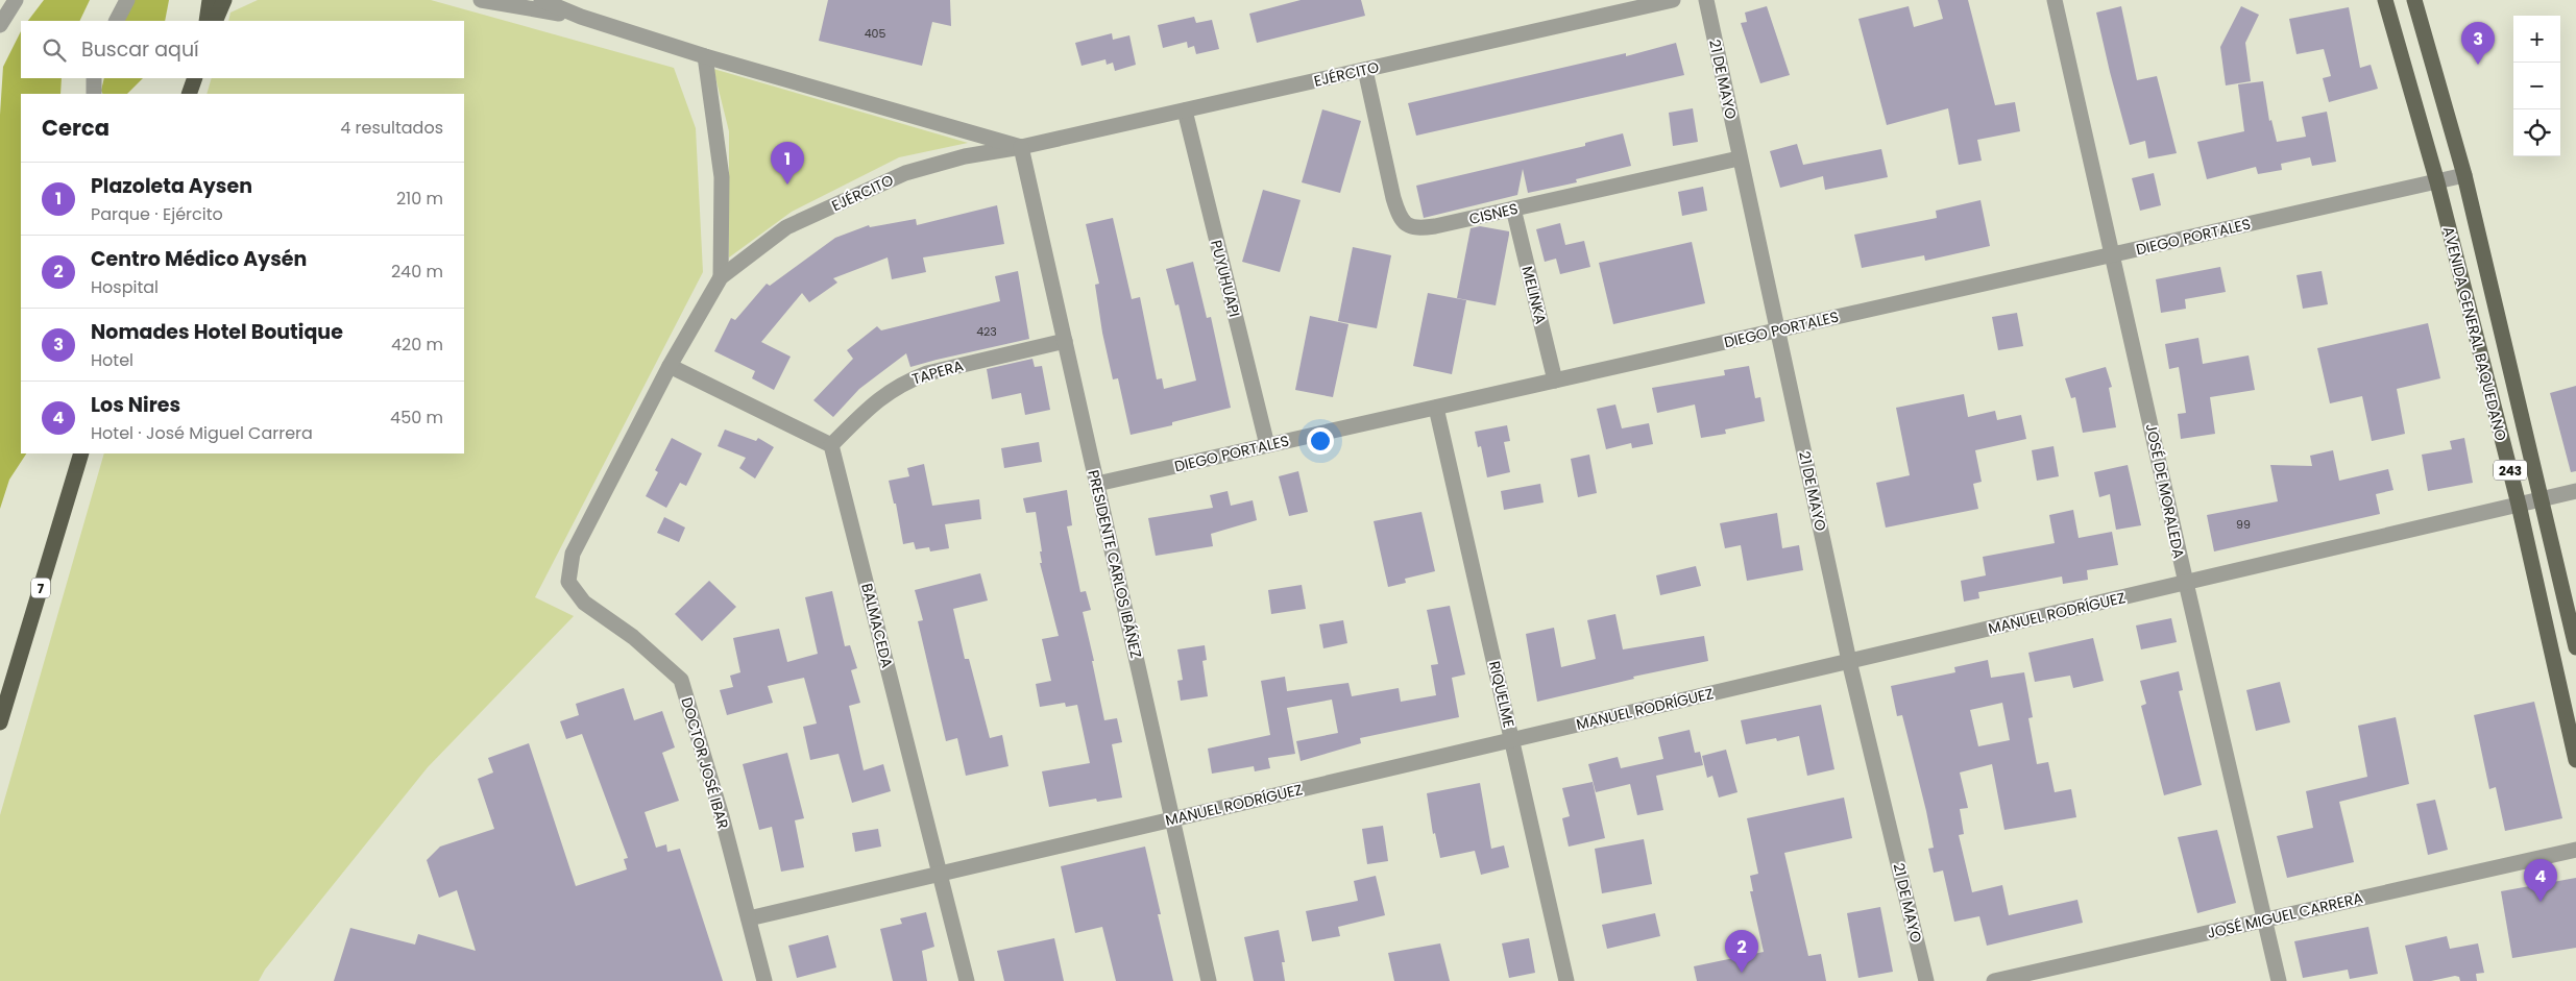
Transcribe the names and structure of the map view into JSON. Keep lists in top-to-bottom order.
{
  "streets": {
    "highway": ["7"],
    "main road": ["AVENIDA GENERAL BAQUEDANO", "243"],
    "street": [
      "EJÉRCITO",
      "21 DE MAYO",
      "CISNES",
      "DIEGO PORTALES",
      "PUYUHUAPI",
      "MELINKA",
      "TAPERA",
      "JOSÉ DE MORALEDA",
      "PRESIDENTE CARLOS IBÁÑEZ",
      "MANUEL RODRÍGUEZ",
      "BALMACEDA",
      "RIQUELME",
      "DOCTOR JOSÉ IBAR",
      "JOSÉ MIGUEL CARRERA"
    ]
  },
  "crossings": [
    ["EJÉRCITO", "CISNES"],
    ["EJÉRCITO", "PUYUHUAPI"],
    ["EJÉRCITO", "PRESIDENTE CARLOS IBÁÑEZ"],
    ["EJÉRCITO", "DOCTOR JOSÉ IBAR"],
    ["21 DE MAYO", "CISNES"],
    ["21 DE MAYO", "DIEGO PORTALES"],
    ["21 DE MAYO", "MANUEL RODRÍGUEZ"],
    ["CISNES", "MELINKA"],
    ["DIEGO PORTALES", "PUYUHUAPI"],
    ["DIEGO PORTALES", "MELINKA"],
    ["DIEGO PORTALES", "AVENIDA GENERAL BAQUEDANO"],
    ["DIEGO PORTALES", "JOSÉ DE MORALEDA"],
    ["DIEGO PORTALES", "PRESIDENTE CARLOS IBÁÑEZ"],
    ["DIEGO PORTALES", "RIQUELME"],
    ["AVENIDA GENERAL BAQUEDANO", "MANUEL RODRÍGUEZ"],
    ["TAPERA", "PRESIDENTE CARLOS IBÁÑEZ"],
    ["TAPERA", "BALMACEDA"],
    ["JOSÉ DE MORALEDA", "MANUEL RODRÍGUEZ"],
    ["JOSÉ DE MORALEDA", "JOSÉ MIGUEL CARRERA"],
    ["PRESIDENTE CARLOS IBÁÑEZ", "MANUEL RODRÍGUEZ"],
    ["MANUEL RODRÍGUEZ", "BALMACEDA"],
    ["MANUEL RODRÍGUEZ", "RIQUELME"],
    ["MANUEL RODRÍGUEZ", "DOCTOR JOSÉ IBAR"]
  ],
  "house_numbers": ["405", "423", "99"],
  "page": {
    "map_buttons": ["+", "−"],
    "search": "Buscar aquí",
    "pins": [
      "3",
      "1",
      "4",
      "2"
    ],
    "heading": ["Cerca", "4 resultados"],
    "list": [
      {
        "mark": "1",
        "name": "Plazoleta Aysen",
        "note": "Parque · Ejército",
        "value": "210 m"
      },
      {
        "mark": "2",
        "name": "Centro Médico Aysén",
        "note": "Hospital",
        "value": "240 m"
      },
      {
        "mark": "3",
        "name": "Nomades Hotel Boutique",
        "note": "Hotel",
        "value": "420 m"
      },
      {
        "mark": "4",
        "name": "Los Nires",
        "note": "Hotel · José Miguel Carrera",
        "value": "450 m"
      }
    ]
  }
}
